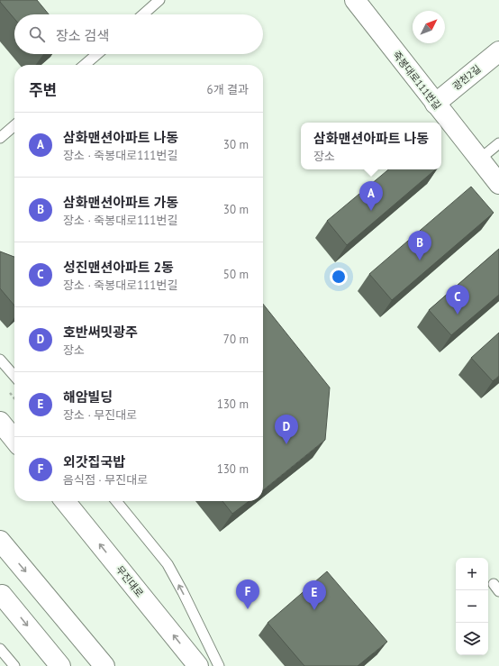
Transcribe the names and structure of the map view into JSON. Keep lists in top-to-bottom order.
{
  "streets": {
    "street": ["광천2길", "죽봉대로111번길", "무진대로"]
  },
  "crossings": [
    ["광천2길", "죽봉대로111번길"]
  ],
  "north": "top right",
  "page": {
    "search": "장소 검색",
    "heading": ["주변", "6개 결과"],
    "list": [
      {
        "mark": "A",
        "name": "삼화맨션아파트 나동",
        "note": "장소 · 죽봉대로111번길",
        "value": "30 m"
      },
      {
        "mark": "B",
        "name": "삼화맨션아파트 가동",
        "note": "장소 · 죽봉대로111번길",
        "value": "30 m"
      },
      {
        "mark": "C",
        "name": "성진맨션아파트 2동",
        "note": "장소 · 죽봉대로111번길",
        "value": "50 m"
      },
      {
        "mark": "D",
        "name": "호반써밋광주",
        "note": "장소",
        "value": "70 m"
      },
      {
        "mark": "E",
        "name": "해암빌딩",
        "note": "장소 · 무진대로",
        "value": "130 m"
      },
      {
        "mark": "F",
        "name": "외갓집국밥",
        "note": "음식점 · 무진대로",
        "value": "130 m"
      }
    ],
    "popup": ["삼화맨션아파트 나동", "장소"],
    "pins": [
      "A",
      "B",
      "C",
      "D",
      "F",
      "E"
    ],
    "map_buttons": ["+", "−"]
  }
}
